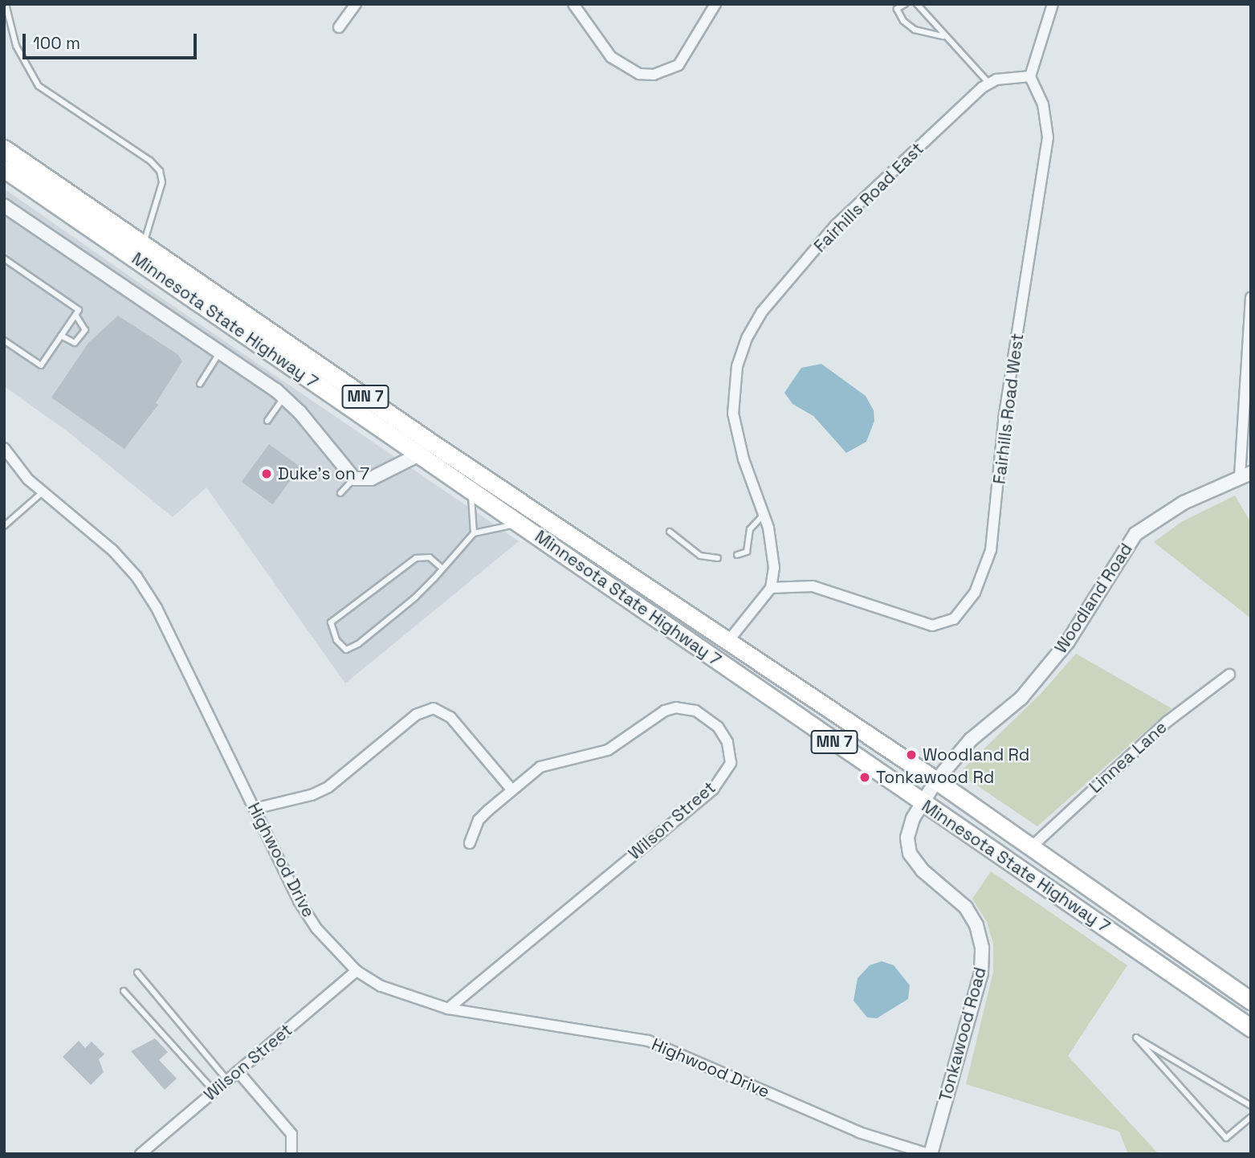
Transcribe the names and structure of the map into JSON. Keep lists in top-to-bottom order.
{
  "streets": {
    "main road": ["Minnesota State Highway 7", "MN 7"],
    "street": [
      "Fairhills Road East",
      "Fairhills Road West",
      "Woodland Road",
      "Linnea Lane",
      "Wilson Street",
      "Highwood Drive",
      "Tonkawood Road"
    ]
  },
  "crossings": [
    ["Fairhills Road East", "Fairhills Road West"],
    ["Minnesota State Highway 7", "Woodland Road"],
    ["Minnesota State Highway 7", "Linnea Lane"],
    ["Minnesota State Highway 7", "Tonkawood Road"],
    ["Woodland Road", "Tonkawood Road"],
    ["Wilson Street", "Highwood Drive"],
    ["Highwood Drive", "Tonkawood Road"]
  ],
  "places": ["Duke's on 7", "Woodland Rd", "Tonkawood Rd"],
  "scale_bar": "100 m"
}
